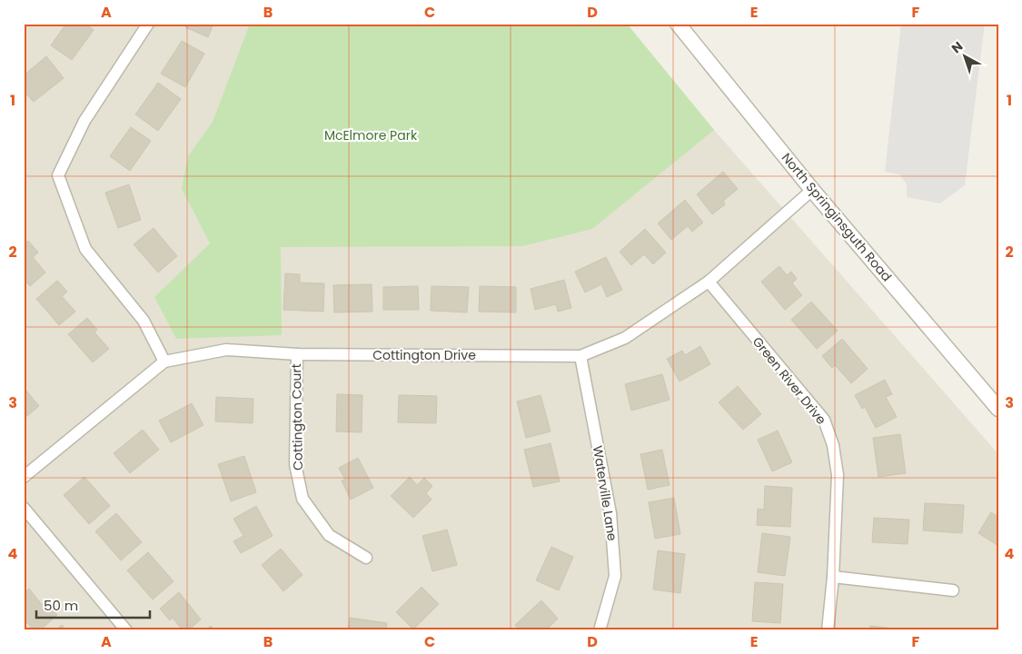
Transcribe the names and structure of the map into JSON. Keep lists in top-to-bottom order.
{
  "streets": {
    "street": [
      "North Springinsguth Road",
      "Cottington Drive",
      "Green River Drive",
      "Cottington Court",
      "Waterville Lane"
    ]
  },
  "crossings": [
    ["North Springinsguth Road", "Cottington Drive"],
    ["Cottington Drive", "Green River Drive"],
    ["Cottington Drive", "Cottington Court"],
    ["Cottington Drive", "Waterville Lane"]
  ],
  "parks": ["McElmore Park"],
  "scale_bar": "50 m",
  "north": "top left",
  "grid": {
    "columns": [
      "A",
      "B",
      "C",
      "D",
      "E",
      "F"
    ],
    "rows": [
      "1",
      "2",
      "3",
      "4"
    ]
  }
}
